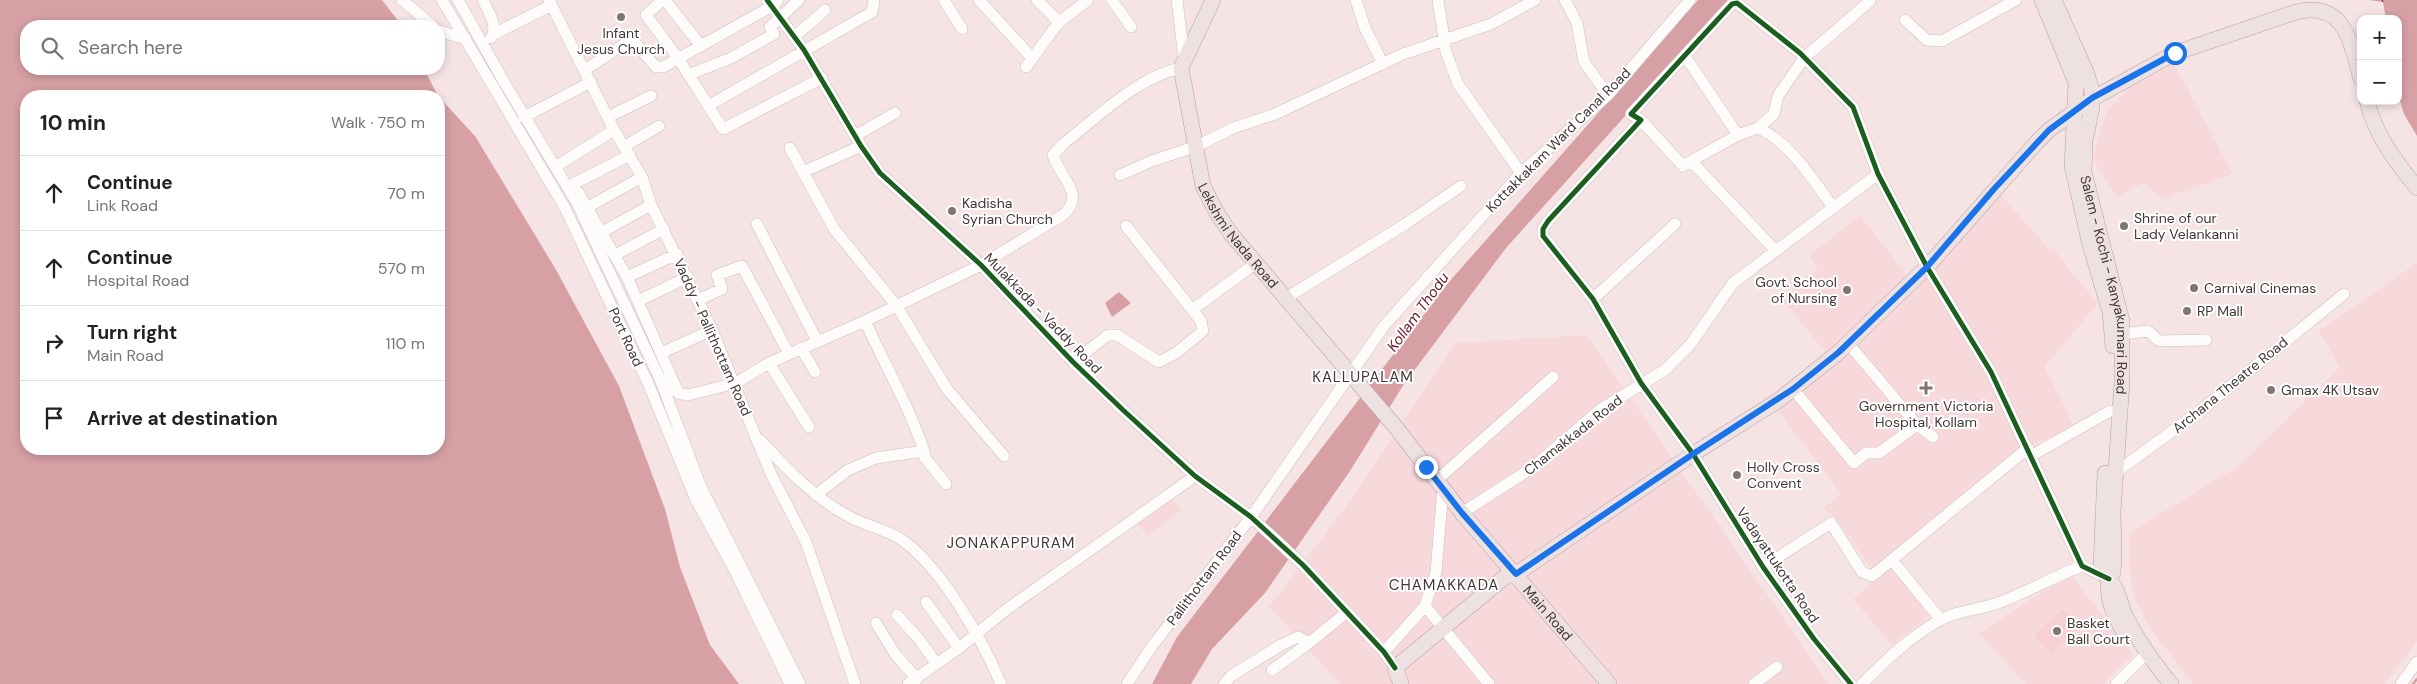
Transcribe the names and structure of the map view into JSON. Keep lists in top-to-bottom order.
{
  "streets": {
    "main road": ["Lekshmi Nada Road", "Salem - Kochi - Kanyakumari Road", "Main Road"],
    "street": [
      "Kottakkakam Ward Canal Road",
      "Mulakkada - Vaddy Road",
      "Port Road",
      "Vaddy - Pallithottam Road",
      "Archana Theatre Road",
      "Chamakkada Road",
      "Vadayattukotta Road",
      "Pallithottam Road"
    ]
  },
  "crossings": [
    ["Kottakkakam Ward Canal Road", "Lekshmi Nada Road"],
    ["Kottakkakam Ward Canal Road", "Pallithottam Road"],
    ["Kottakkakam Ward Canal Road", "Main Road"],
    ["Lekshmi Nada Road", "Pallithottam Road"],
    ["Lekshmi Nada Road", "Main Road"],
    ["Salem - Kochi - Kanyakumari Road", "Archana Theatre Road"],
    ["Mulakkada - Vaddy Road", "Pallithottam Road"],
    ["Chamakkada Road", "Vadayattukotta Road"],
    ["Chamakkada Road", "Main Road"],
    ["Pallithottam Road", "Main Road"]
  ],
  "districts": ["KALLUPALAM", "JONAKAPPURAM", "CHAMAKKADA"],
  "water": ["Kollam Thodu"],
  "places": {
    "other": [
      "Infant Jesus Church",
      "Kadisha Syrian Church",
      "Shrine of our Lady Velankanni",
      "Carnival Cinemas",
      "Govt. School of Nursing",
      "RP Mall",
      "Gmax 4K Utsav",
      "Holly Cross Convent",
      "Basket Ball Court"
    ],
    "health": ["Government Victoria Hospital, Kollam"]
  },
  "page": {
    "map_buttons": ["+", "−"],
    "search": "Search here",
    "heading": ["10 min", "Walk · 750 m"],
    "list": [
      ["Continue", "Link Road", "70 m"],
      ["Continue", "Hospital Road", "570 m"],
      ["Turn right", "Main Road", "110 m"],
      "Arrive at destination"
    ]
  }
}
